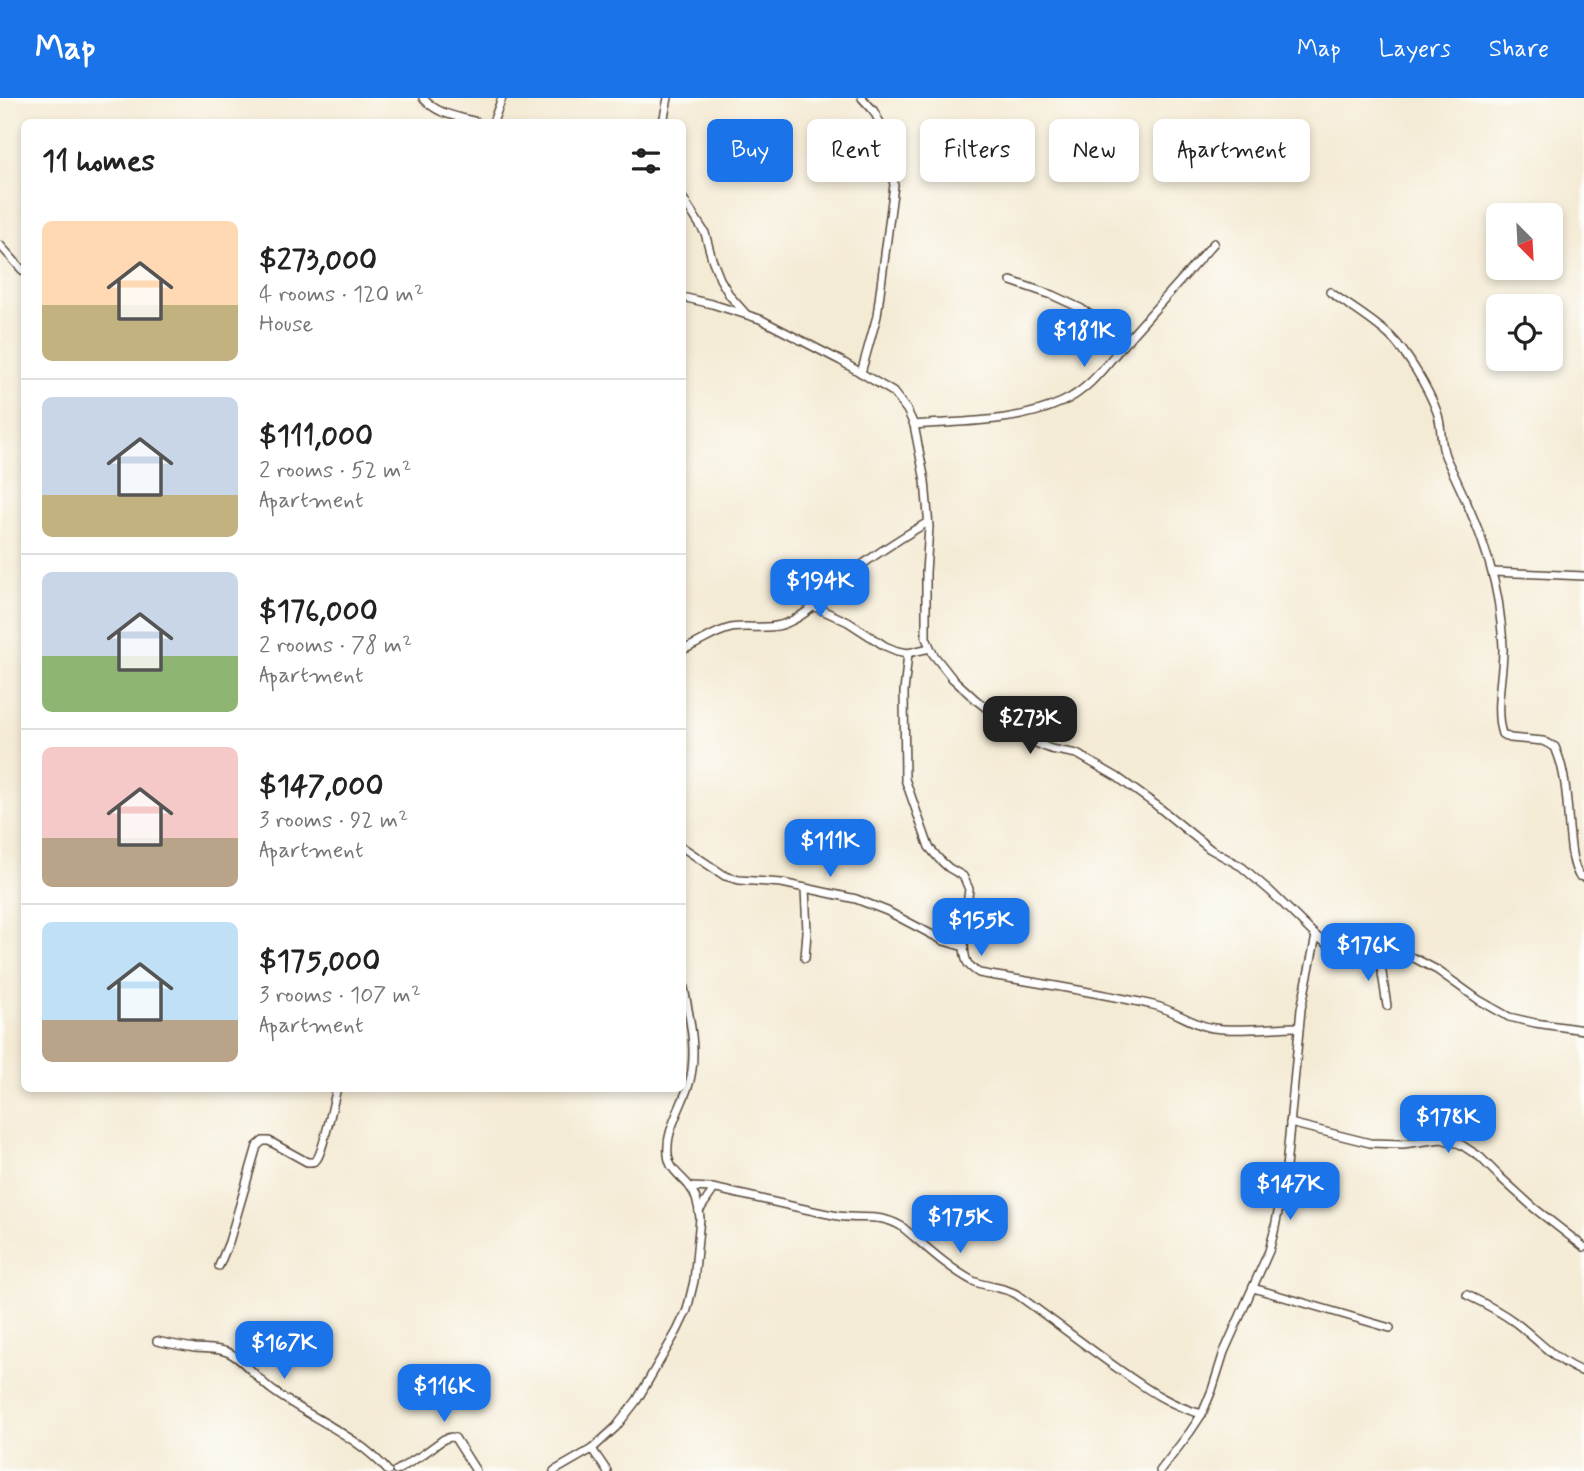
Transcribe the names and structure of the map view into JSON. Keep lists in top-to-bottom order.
{
  "north": "bottom right",
  "page": {
    "header": "Map",
    "nav": ["Map", "Layers", "Share"],
    "chip": [
      "Buy",
      "Rent",
      "Filters",
      "New",
      "Apartment"
    ],
    "heading": "11 homes",
    "list": [
      {
        "name": "$273,000",
        "note": "4 rooms · 120 m² · House"
      },
      {
        "name": "$111,000",
        "note": "2 rooms · 52 m² · Apartment"
      },
      {
        "name": "$176,000",
        "note": "2 rooms · 78 m² · Apartment"
      },
      {
        "name": "$147,000",
        "note": "3 rooms · 92 m² · Apartment"
      },
      {
        "name": "$175,000",
        "note": "3 rooms · 107 m² · Apartment"
      }
    ],
    "price": [
      "$181K",
      "$194K",
      "$273K",
      "$111K",
      "$155K",
      "$176K",
      "$178K",
      "$147K",
      "$175K",
      "$167K",
      "$116K"
    ]
  }
}
